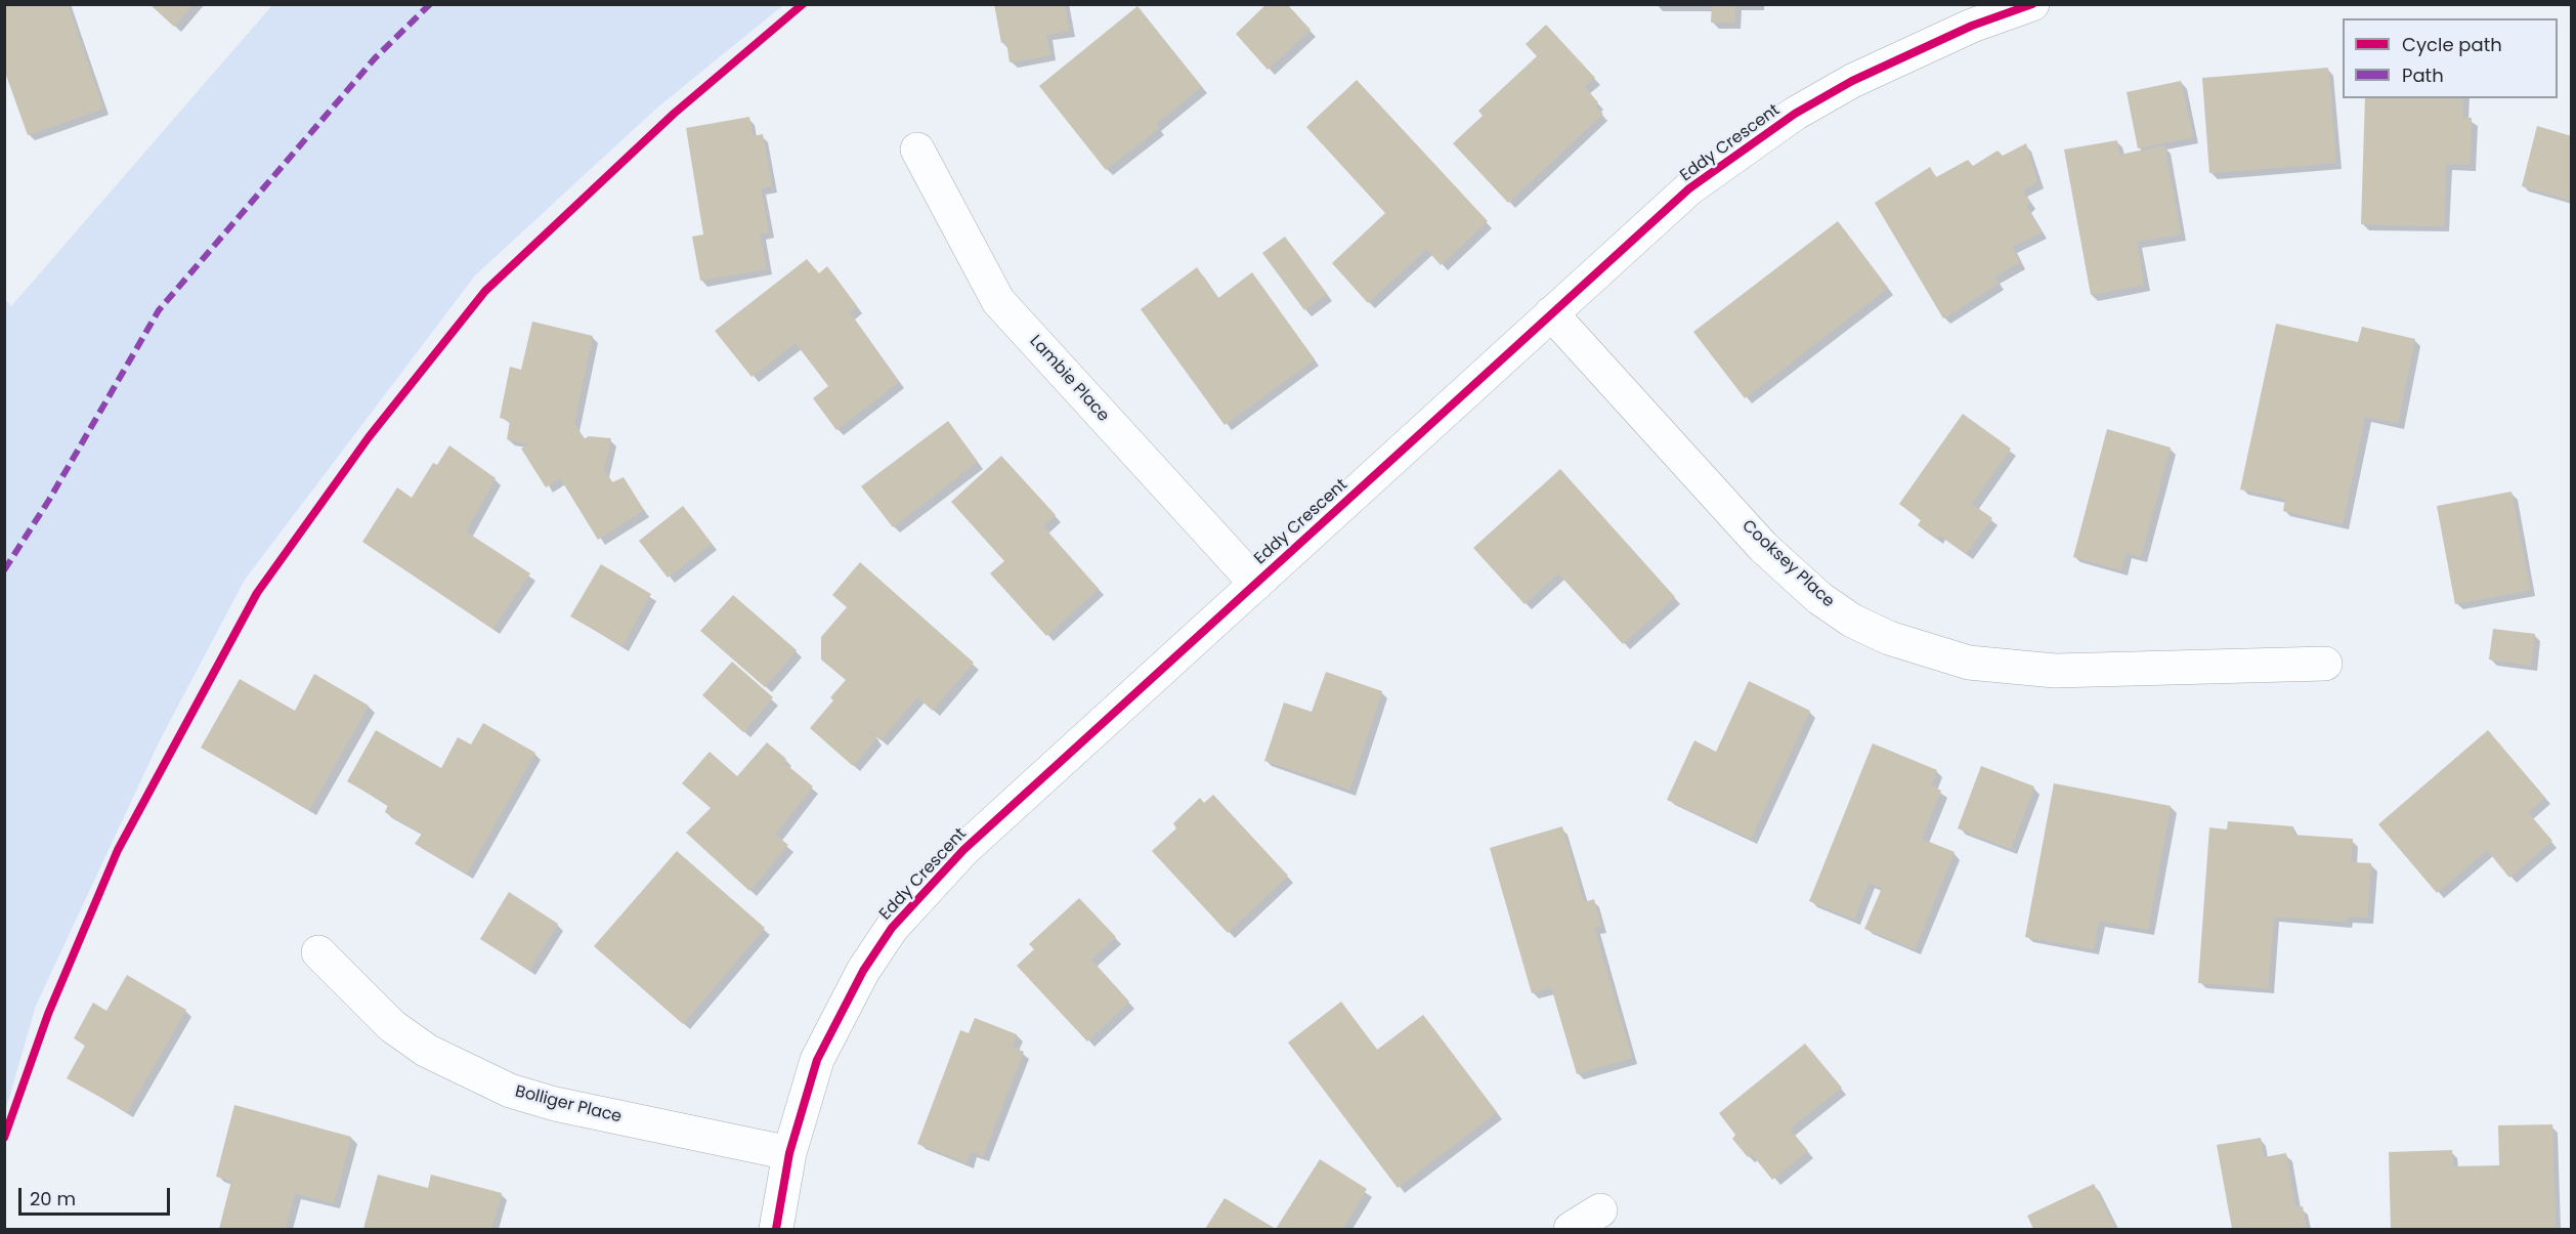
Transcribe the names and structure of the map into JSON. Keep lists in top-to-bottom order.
{
  "streets": {
    "street": [
      "Eddy Crescent",
      "Lambie Place",
      "Cooksey Place",
      "Bolliger Place"
    ]
  },
  "crossings": [
    ["Eddy Crescent", "Lambie Place"],
    ["Eddy Crescent", "Cooksey Place"],
    ["Eddy Crescent", "Bolliger Place"]
  ],
  "legend": ["Cycle path", "Path"],
  "scale_bar": "20 m"
}
